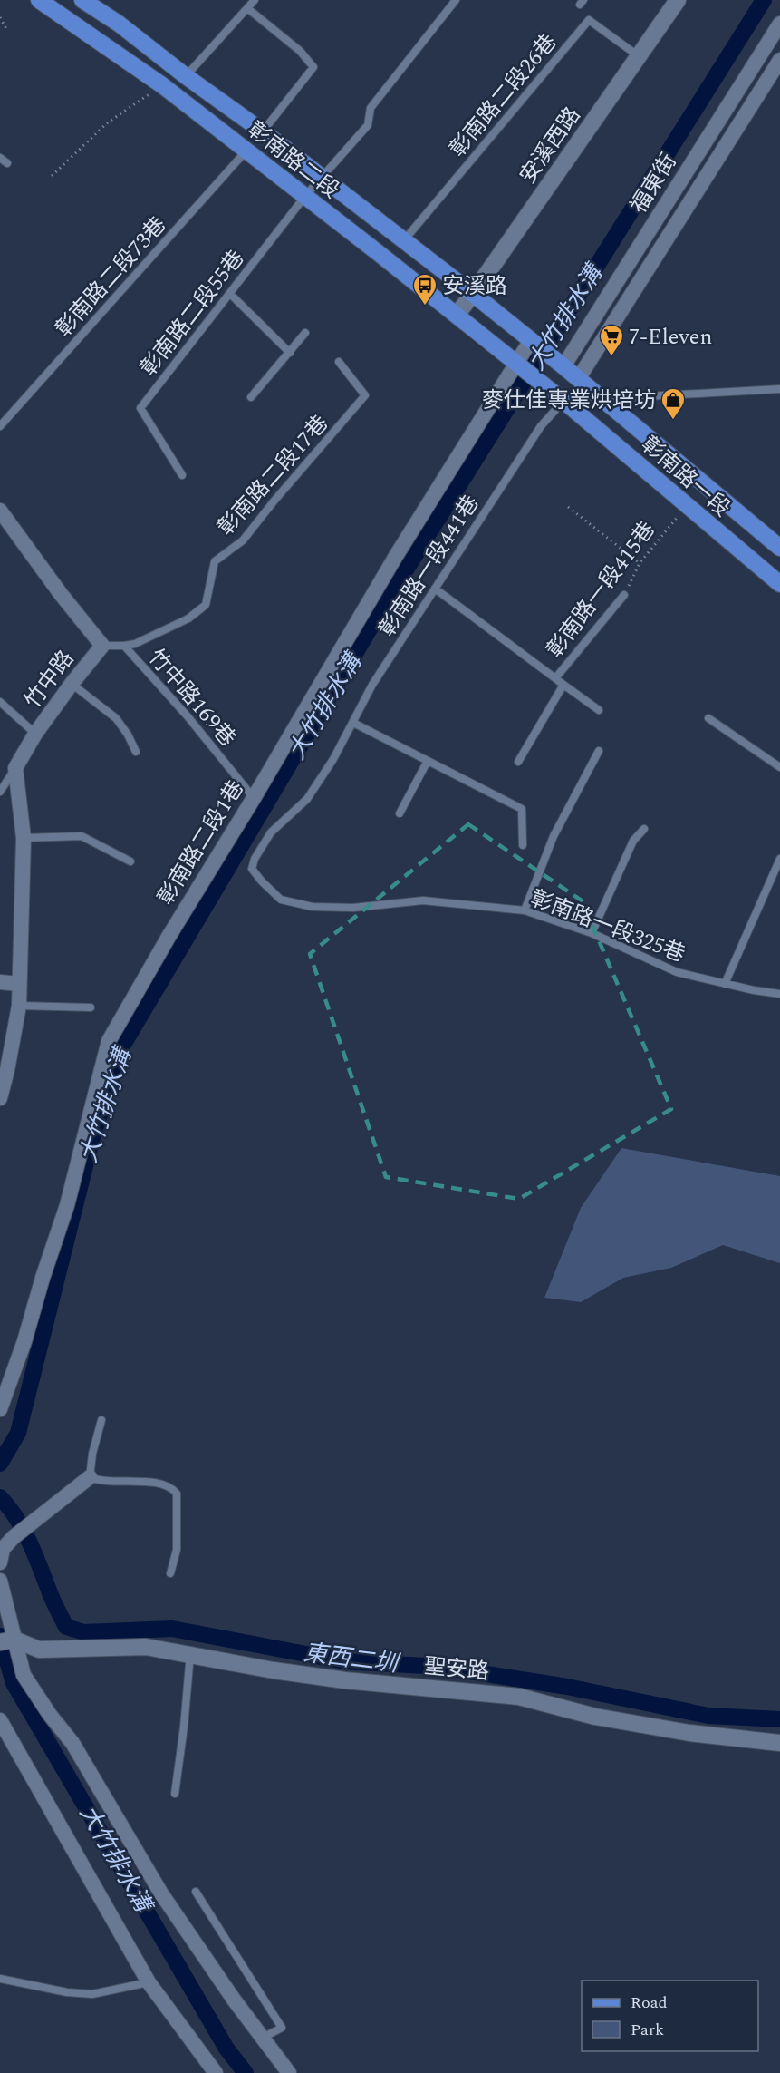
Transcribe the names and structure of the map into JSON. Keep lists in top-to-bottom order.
{
  "streets": {
    "main road": ["彰南路二段", "福東街", "彰南路一段"],
    "street": [
      "安溪西路",
      "竹中路",
      "彰南路二段1巷",
      "聖安路"
    ],
    "lane": [
      "彰南路二段26巷",
      "彰南路二段73巷",
      "彰南路二段55巷",
      "彰南路二段17巷",
      "彰南路一段441巷",
      "彰南路一段415巷",
      "竹中路169巷",
      "彰南路一段325巷"
    ]
  },
  "crossings": [
    ["彰南路二段26巷", "安溪西路"],
    ["彰南路二段26巷", "彰南路二段"],
    ["安溪西路", "彰南路二段"],
    ["彰南路二段", "福東街"],
    ["彰南路二段", "彰南路二段73巷"],
    ["彰南路二段", "彰南路二段55巷"],
    ["彰南路二段", "彰南路一段"],
    ["彰南路二段", "彰南路二段1巷"],
    ["福東街", "彰南路一段"],
    ["福東街", "彰南路一段441巷"],
    ["彰南路二段17巷", "竹中路"],
    ["彰南路二段17巷", "竹中路169巷"],
    ["彰南路一段", "彰南路一段441巷"],
    ["彰南路一段", "彰南路一段415巷"],
    ["彰南路一段441巷", "彰南路一段415巷"],
    ["彰南路一段441巷", "彰南路一段325巷"],
    ["竹中路169巷", "彰南路二段1巷"]
  ],
  "water": ["大竹排水溝", "東西二圳"],
  "places": {
    "bus stop": ["安溪路"],
    "supermarket": ["7-Eleven"],
    "shop": ["麥仕佳專業烘培坊"]
  },
  "legend": ["Road", "Park"]
}
